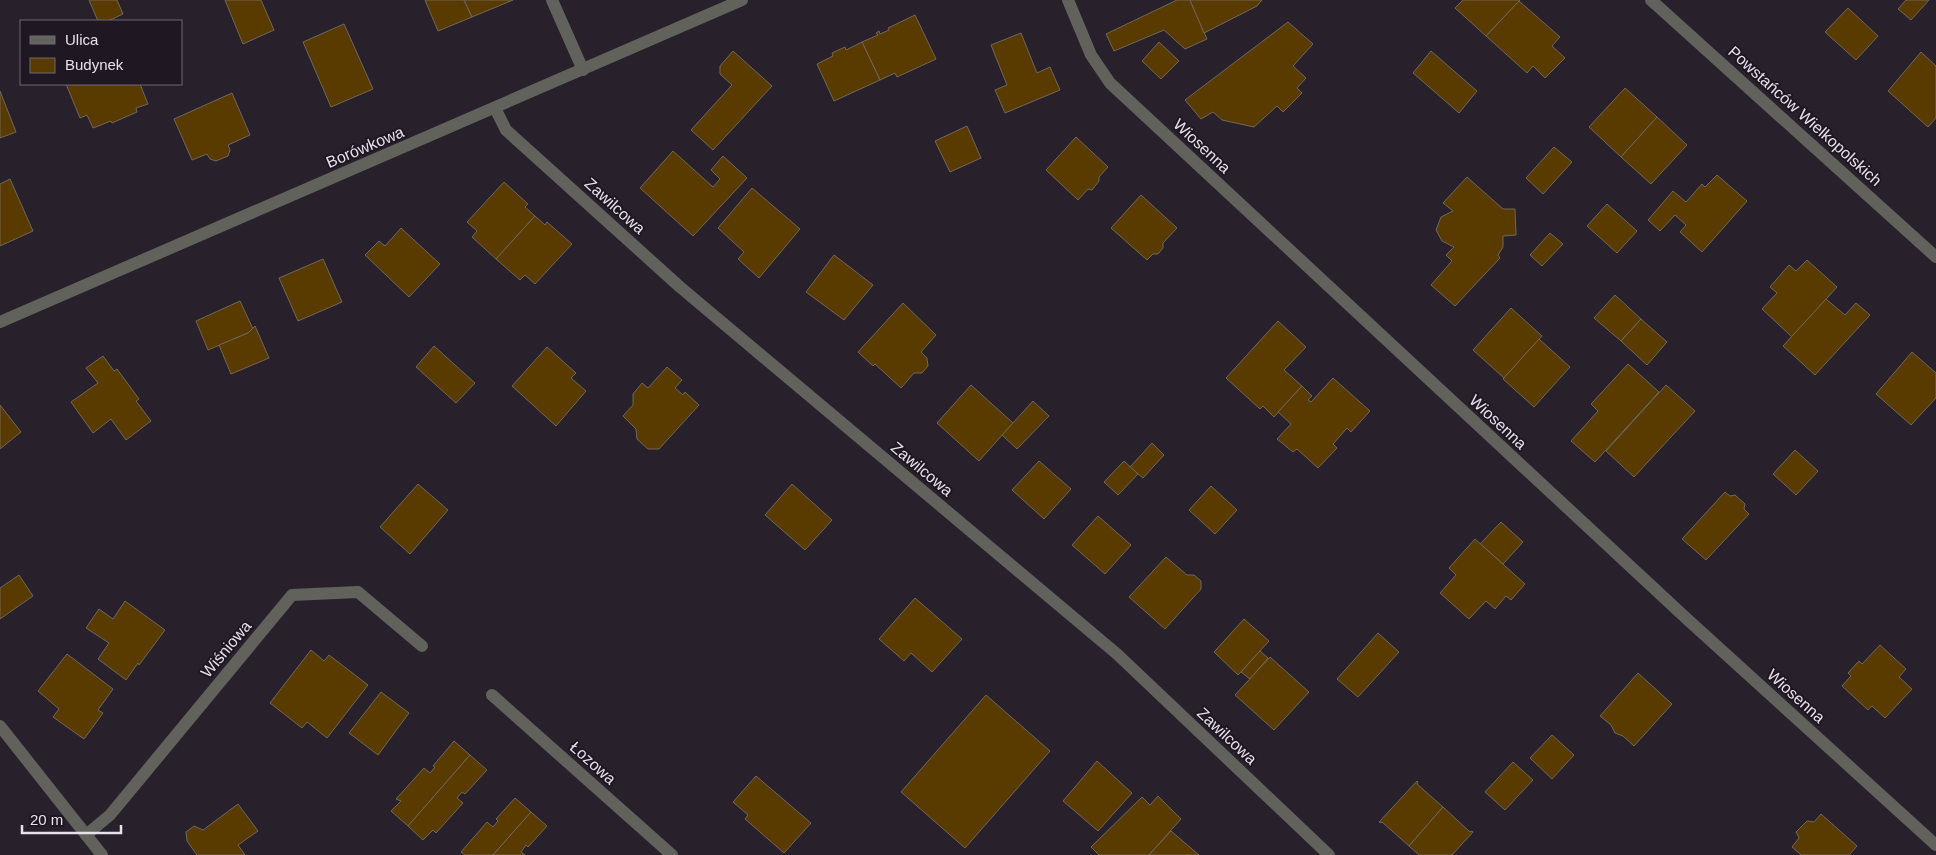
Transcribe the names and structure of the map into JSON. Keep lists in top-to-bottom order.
{
  "streets": {
    "street": [
      "Powstańców Wielkopolskich",
      "Wiosenna",
      "Borówkowa",
      "Zawilcowa",
      "Wiśniowa",
      "Łozowa"
    ]
  },
  "crossings": [
    ["Borówkowa", "Zawilcowa"]
  ],
  "legend": ["Ulica", "Budynek"],
  "scale_bar": "20 m"
}
